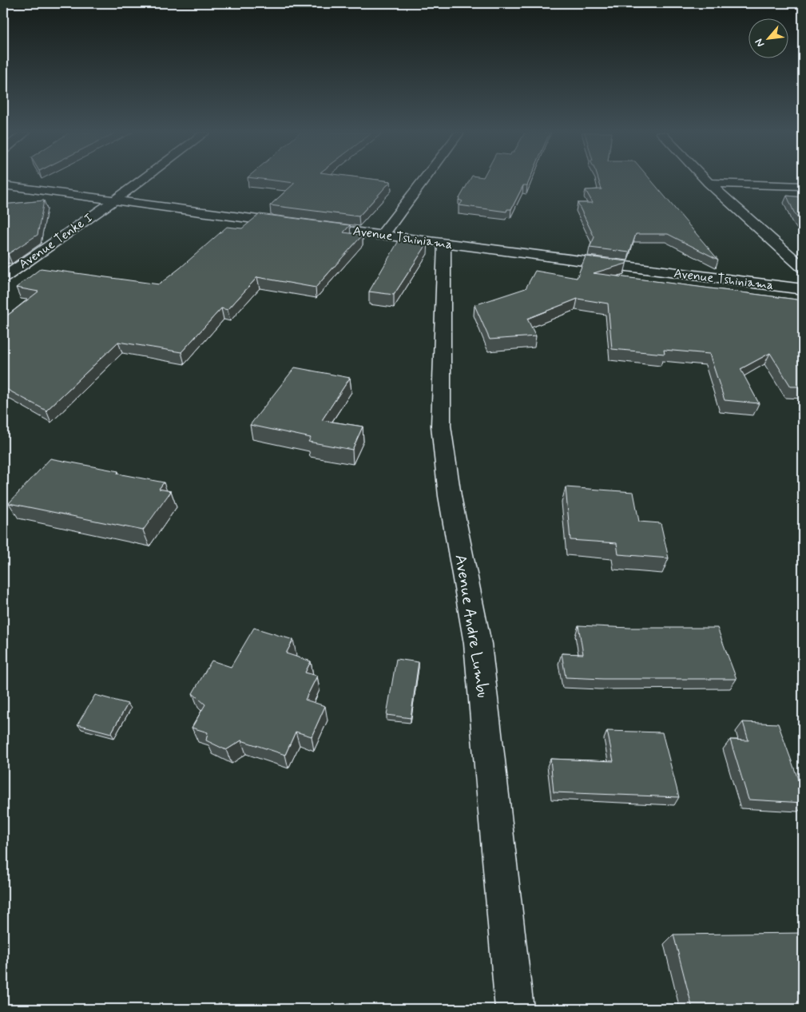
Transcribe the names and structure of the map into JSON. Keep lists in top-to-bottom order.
{
  "streets": {
    "street": ["Avenue Tshiniama", "Avenue Tenke I", "Avenue Andre Lumbu"]
  },
  "crossings": [
    ["Avenue Tshiniama", "Avenue Andre Lumbu"]
  ],
  "north": "bottom left"
}
